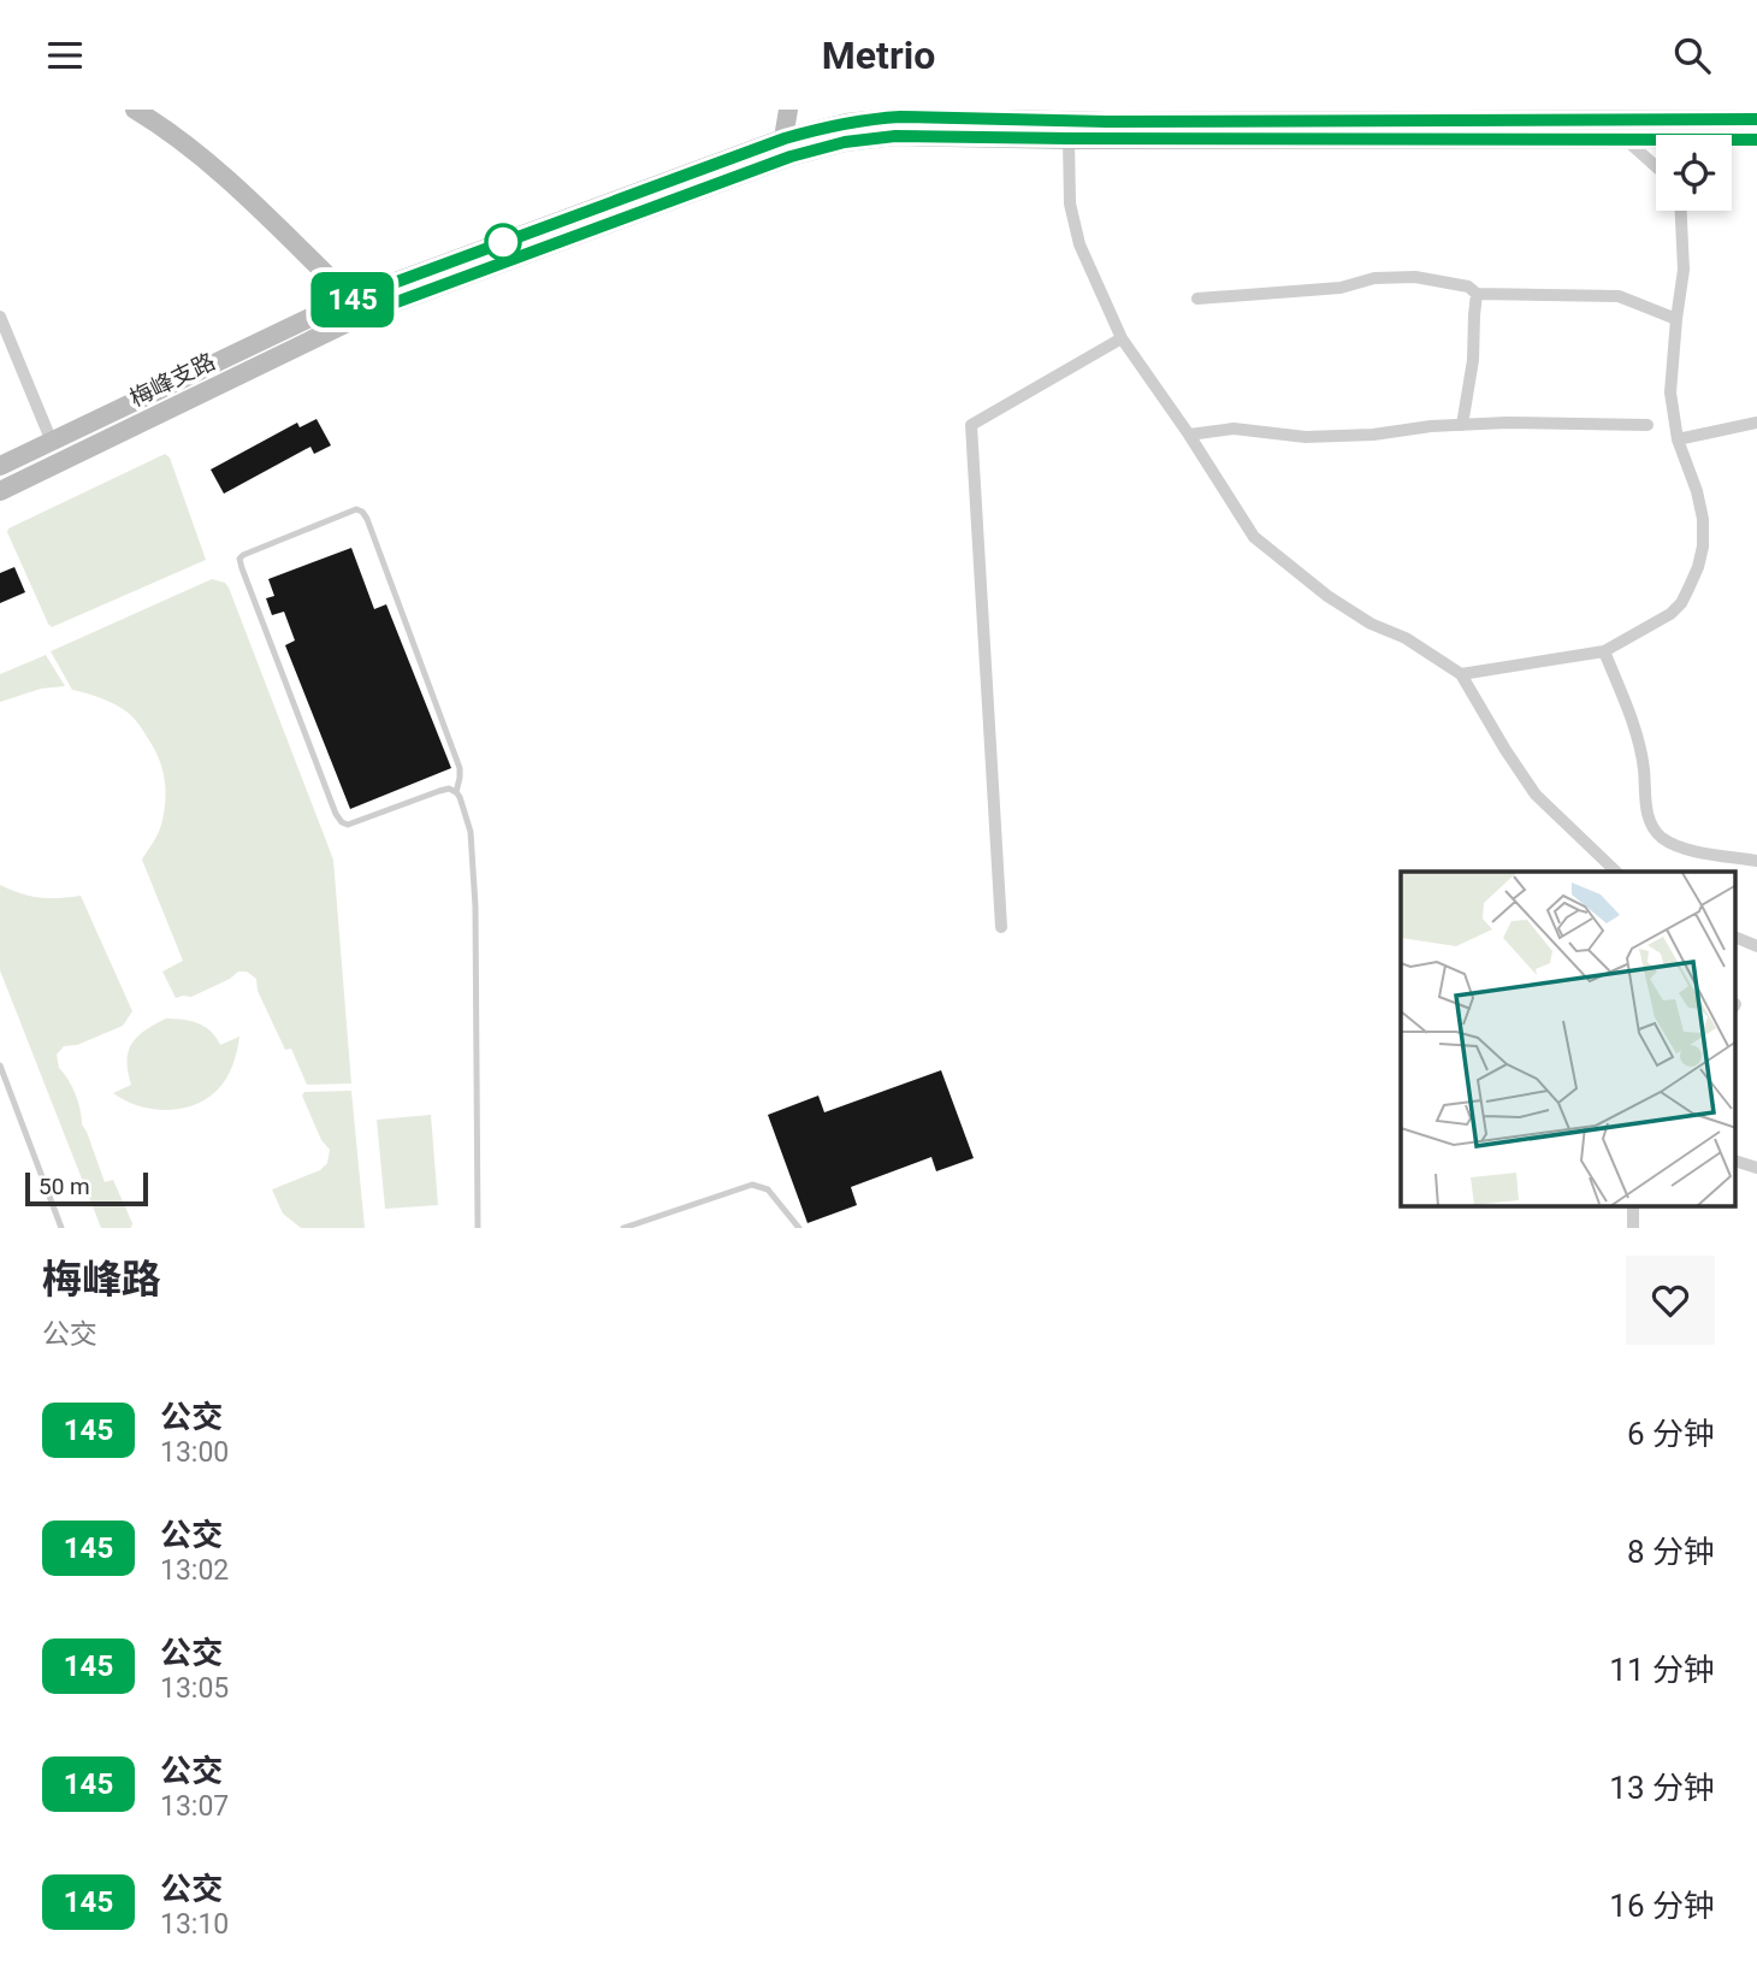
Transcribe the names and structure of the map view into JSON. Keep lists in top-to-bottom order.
{
  "streets": {
    "main road": ["梅峰支路"]
  },
  "lines": ["bus line 145"],
  "scale_bar": "50 m",
  "page": {
    "header": "Metrio",
    "on_map": "145",
    "scale": "50 m",
    "heading": ["梅峰路", "公交"],
    "list": [
      {
        "mark": "145",
        "name": "公交",
        "note": "13:00",
        "value": "6 分钟"
      },
      {
        "mark": "145",
        "name": "公交",
        "note": "13:02",
        "value": "8 分钟"
      },
      {
        "mark": "145",
        "name": "公交",
        "note": "13:05",
        "value": "11 分钟"
      },
      {
        "mark": "145",
        "name": "公交",
        "note": "13:07",
        "value": "13 分钟"
      },
      {
        "mark": "145",
        "name": "公交",
        "note": "13:10",
        "value": "16 分钟"
      }
    ]
  }
}
